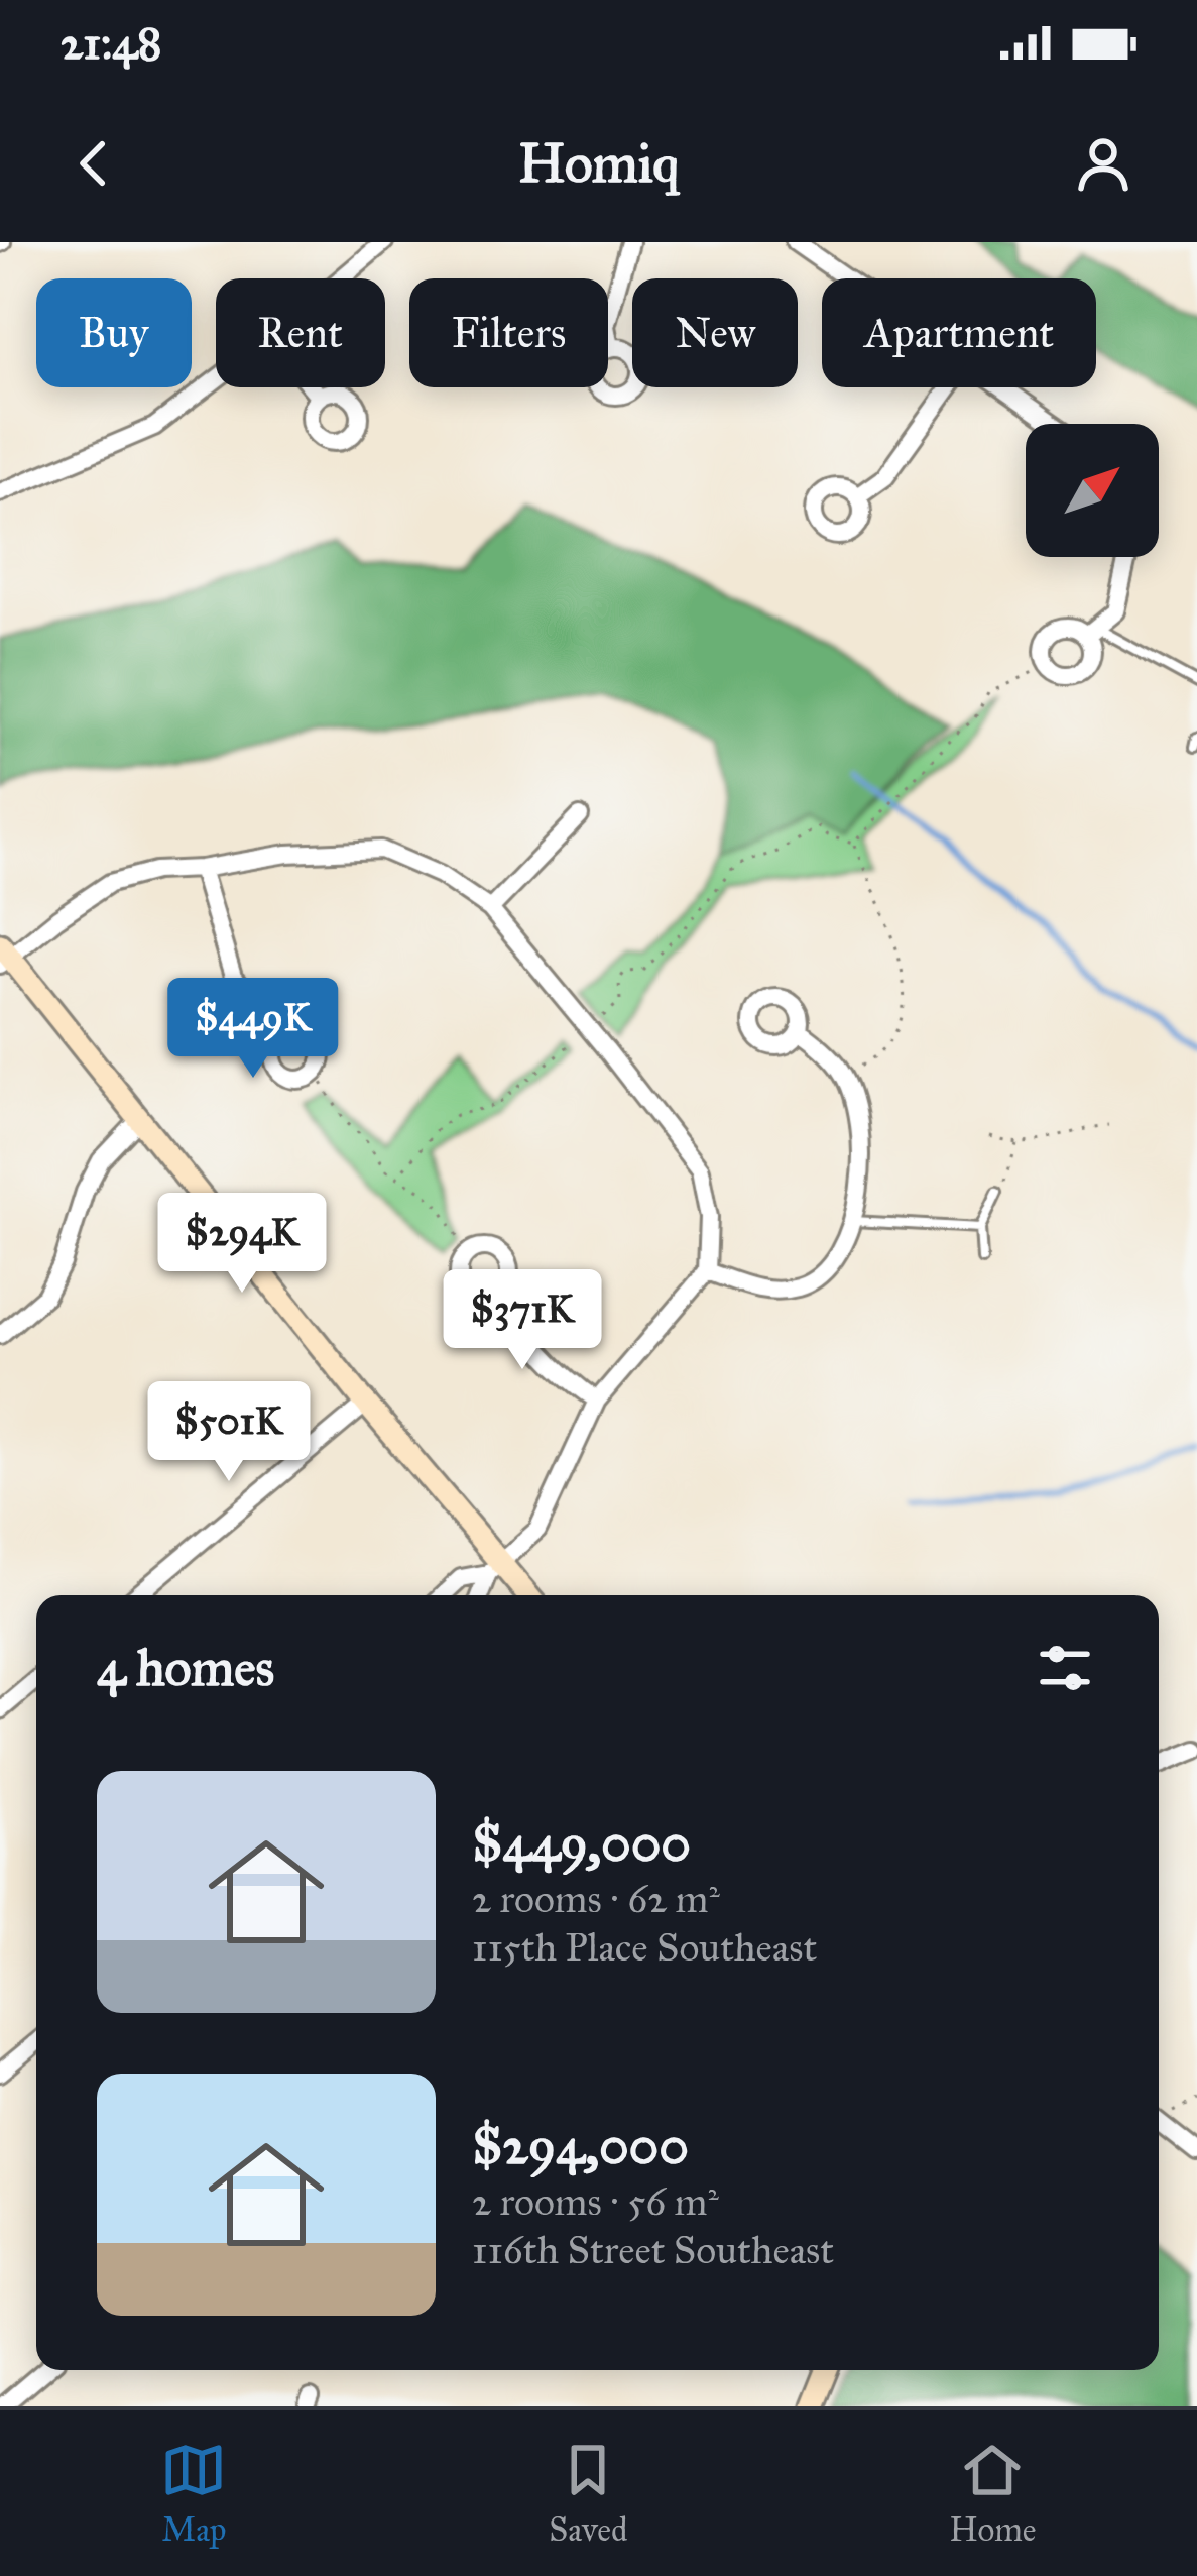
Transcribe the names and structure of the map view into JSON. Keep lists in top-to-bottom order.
{
  "north": "top right",
  "page": {
    "status": "21:48",
    "header": "Homiq",
    "chip": [
      "Buy",
      "Rent",
      "Filters",
      "New",
      "Apartment"
    ],
    "price": [
      "$449K",
      "$294K",
      "$371K",
      "$501K"
    ],
    "heading": "4 homes",
    "list": [
      {
        "name": "$449,000",
        "note": "2 rooms · 62 m² · 115th Place Southeast"
      },
      {
        "name": "$294,000",
        "note": "2 rooms · 56 m² · 116th Street Southeast"
      }
    ],
    "tabs": ["Map", "Saved", "Home"]
  }
}
